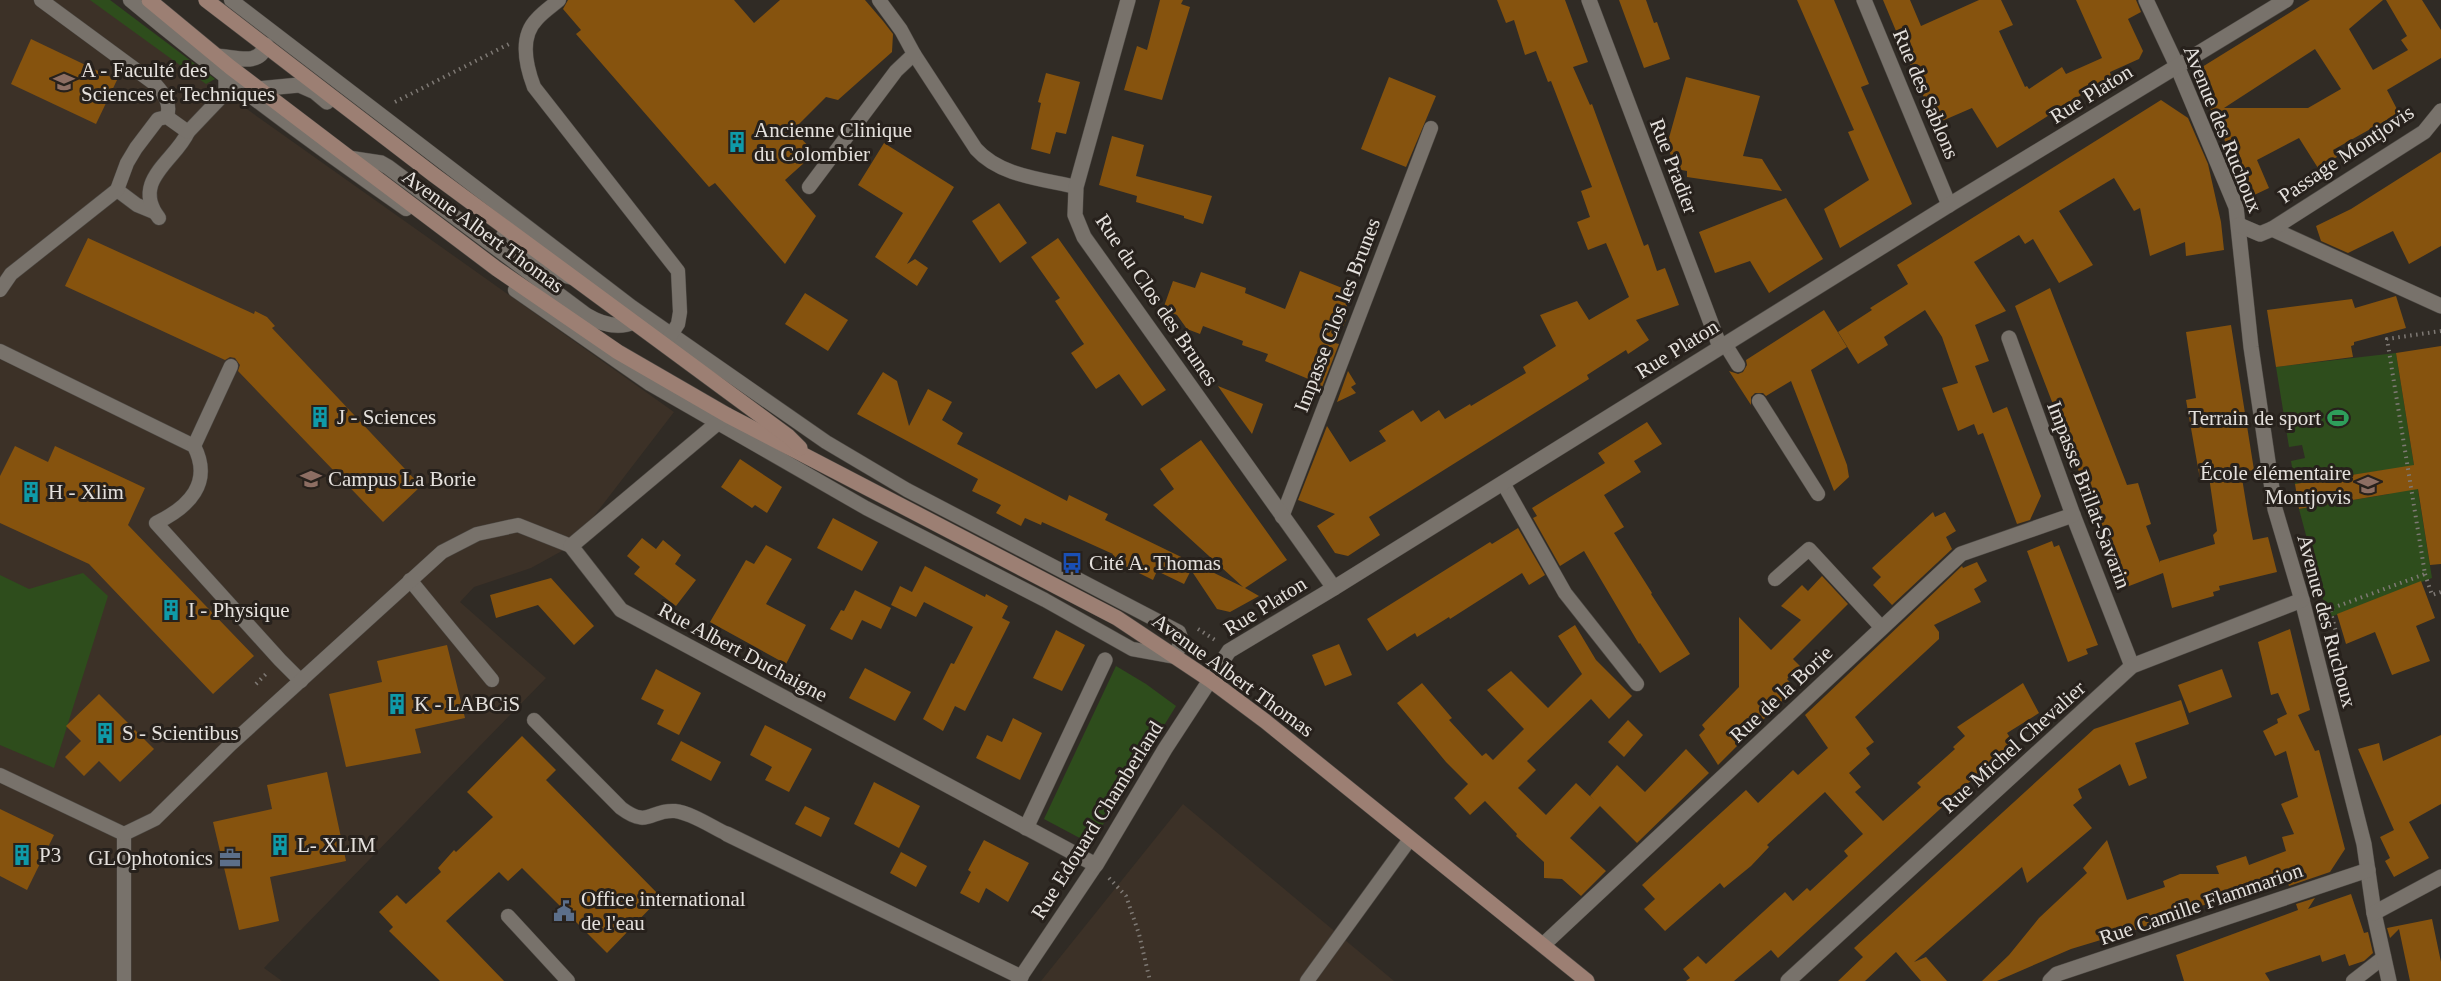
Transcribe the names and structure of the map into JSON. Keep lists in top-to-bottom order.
{
  "streets": {
    "street": [
      "Rue des Sablons",
      "Rue Platon",
      "Avenue des Ruchoux",
      "Passage Montjovis",
      "Rue Pradier",
      "Avenue Albert Thomas",
      "Rue du Clos des Brunes",
      "Impasse Brillat-Savarin",
      "Rue Albert Duchaigne",
      "Rue de la Borie",
      "Rue Michel Chevalier",
      "Rue Edouard Chamberland",
      "Rue Camille Flammarion"
    ],
    "lane": ["Impasse Clos les Brunes"]
  },
  "crossings": [
    ["Rue des Sablons", "Rue Platon"],
    ["Rue Platon", "Avenue des Ruchoux"],
    ["Rue Platon", "Rue Pradier"],
    ["Rue Platon", "Avenue Albert Thomas"],
    ["Rue Platon", "Rue du Clos des Brunes"],
    ["Rue Platon", "Rue Edouard Chamberland"],
    ["Avenue des Ruchoux", "Rue Michel Chevalier"],
    ["Avenue des Ruchoux", "Rue Camille Flammarion"],
    ["Avenue Albert Thomas", "Rue de la Borie"],
    ["Avenue Albert Thomas", "Rue Edouard Chamberland"],
    ["Rue du Clos des Brunes", "Impasse Clos les Brunes"],
    ["Impasse Brillat-Savarin", "Rue de la Borie"],
    ["Impasse Brillat-Savarin", "Rue Michel Chevalier"],
    ["Rue Albert Duchaigne", "Rue Edouard Chamberland"]
  ],
  "places": {
    "school or university": ["A - Faculté des Sciences et Techniques", "Campus La Borie", "École élémentaire Montjovis"],
    "building": [
      "Ancienne Clinique du Colombier",
      "J - Sciences",
      "H - Xlim",
      "I - Physique",
      "K - LABCiS",
      "S - Scientibus",
      "L- XLIM",
      "P3"
    ],
    "sports": ["Terrain de sport"],
    "bus stop": ["Cité A. Thomas"],
    "office": ["GLOphotonics"],
    "public building": ["Office international de l'eau"]
  }
}
